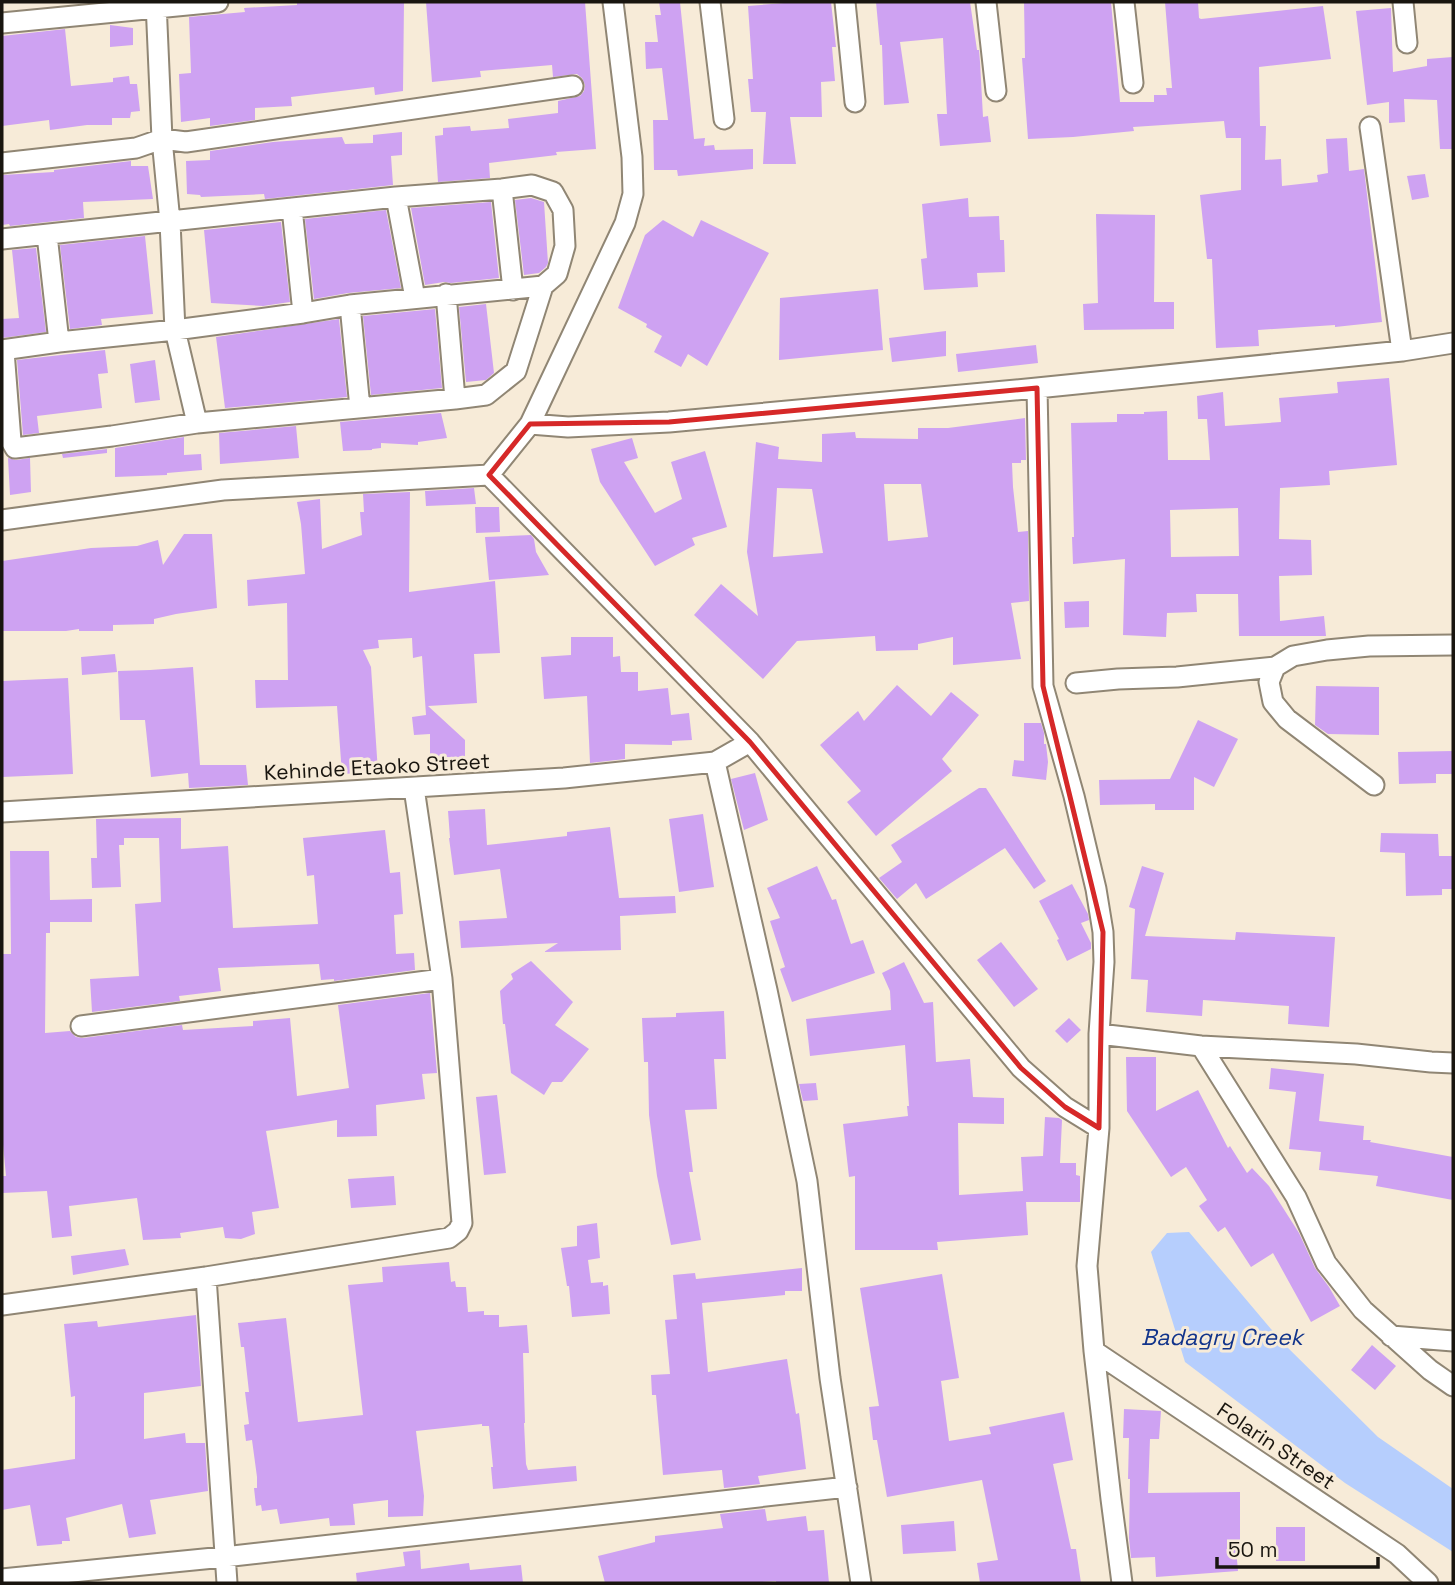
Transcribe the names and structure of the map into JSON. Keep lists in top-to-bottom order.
{
  "streets": {
    "street": ["Kehinde Etaoko Street", "Folarin Street"]
  },
  "water": ["Badagry Creek"],
  "scale_bar": "50 m"
}
